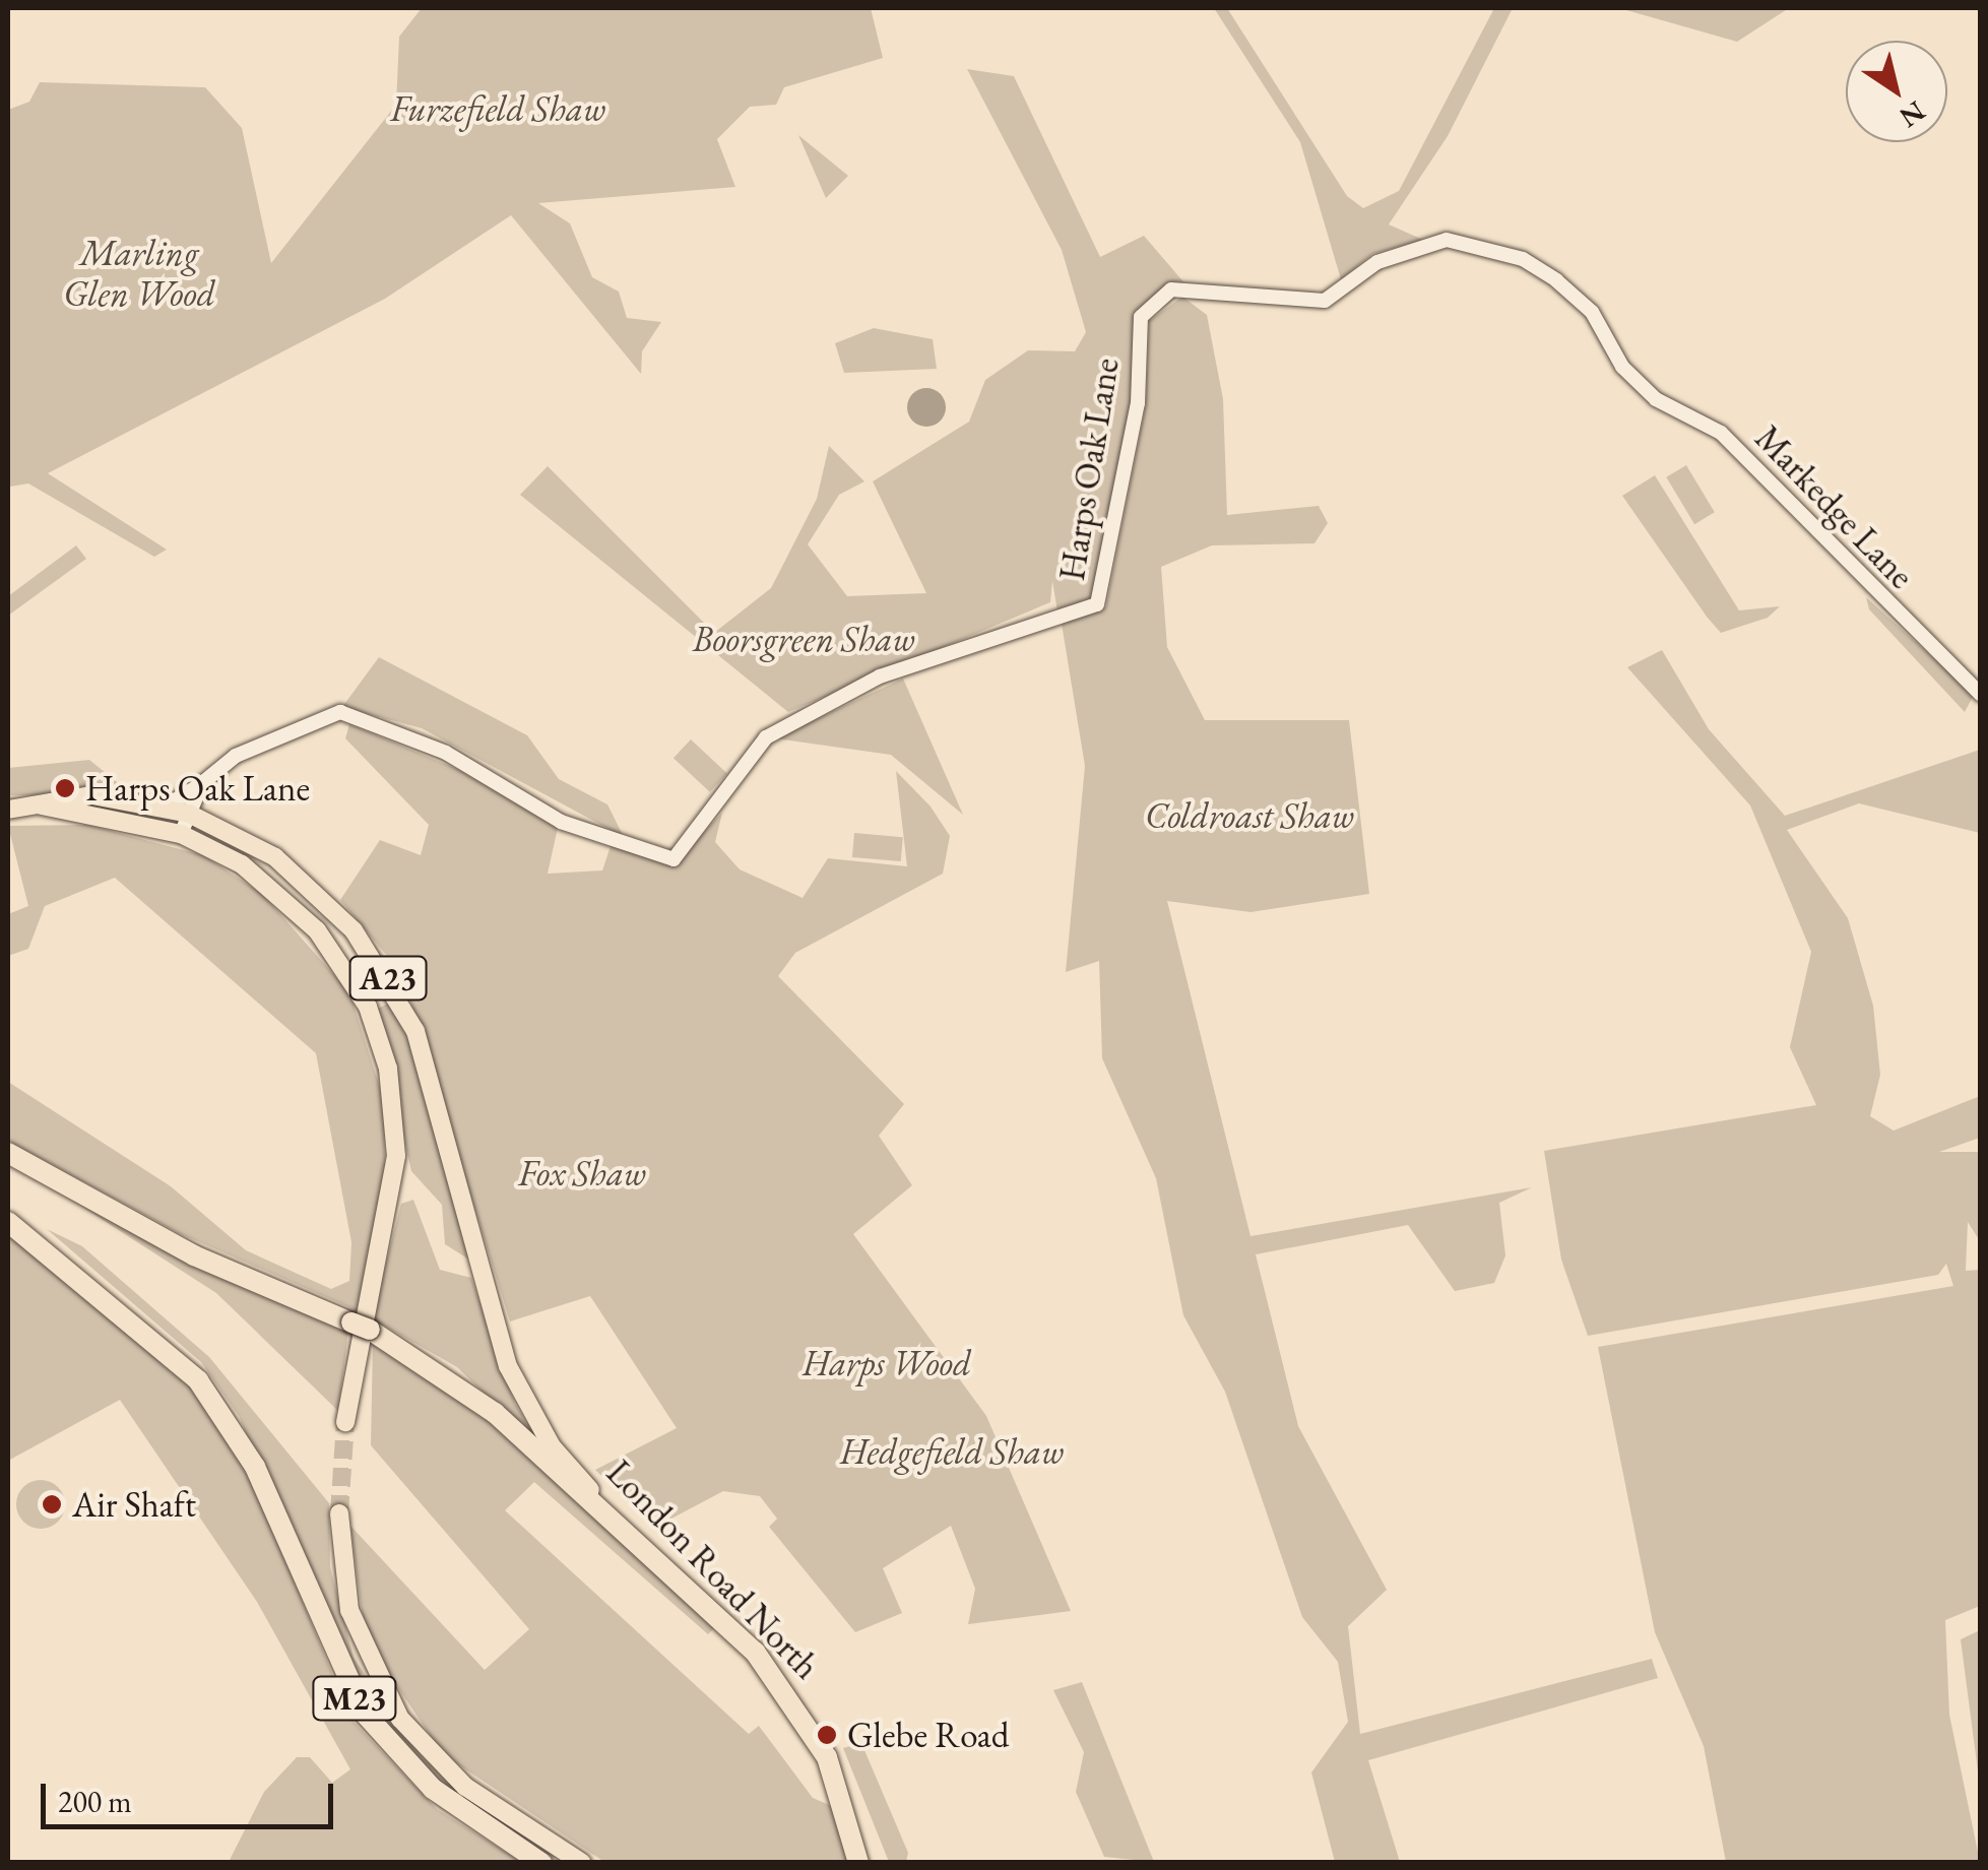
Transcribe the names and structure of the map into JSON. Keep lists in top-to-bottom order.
{
  "streets": {
    "highway": ["A23", "London Road North", "M23"],
    "street": ["Harps Oak Lane", "Markedge Lane"]
  },
  "crossings": [
    ["Harps Oak Lane", "Markedge Lane"]
  ],
  "parks": [
    "Furzefield Shaw",
    "Marling Glen Wood",
    "Boorsgreen Shaw",
    "Coldroast Shaw",
    "Fox Shaw",
    "Harps Wood",
    "Hedgefield Shaw"
  ],
  "places": ["Harps Oak Lane", "Air Shaft", "Glebe Road"],
  "scale_bar": "200 m",
  "north": "bottom right"
}
